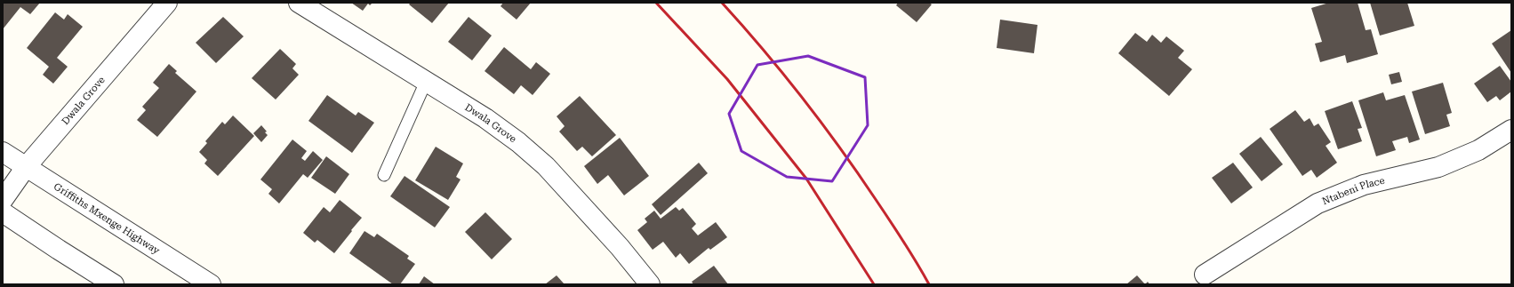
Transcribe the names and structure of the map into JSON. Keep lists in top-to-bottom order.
{
  "streets": {
    "street": ["Dwala Grove", "Ntabeni Place", "Griffiths Mxenge Highway"]
  },
  "crossings": [
    ["Dwala Grove", "Griffiths Mxenge Highway"]
  ]
}
